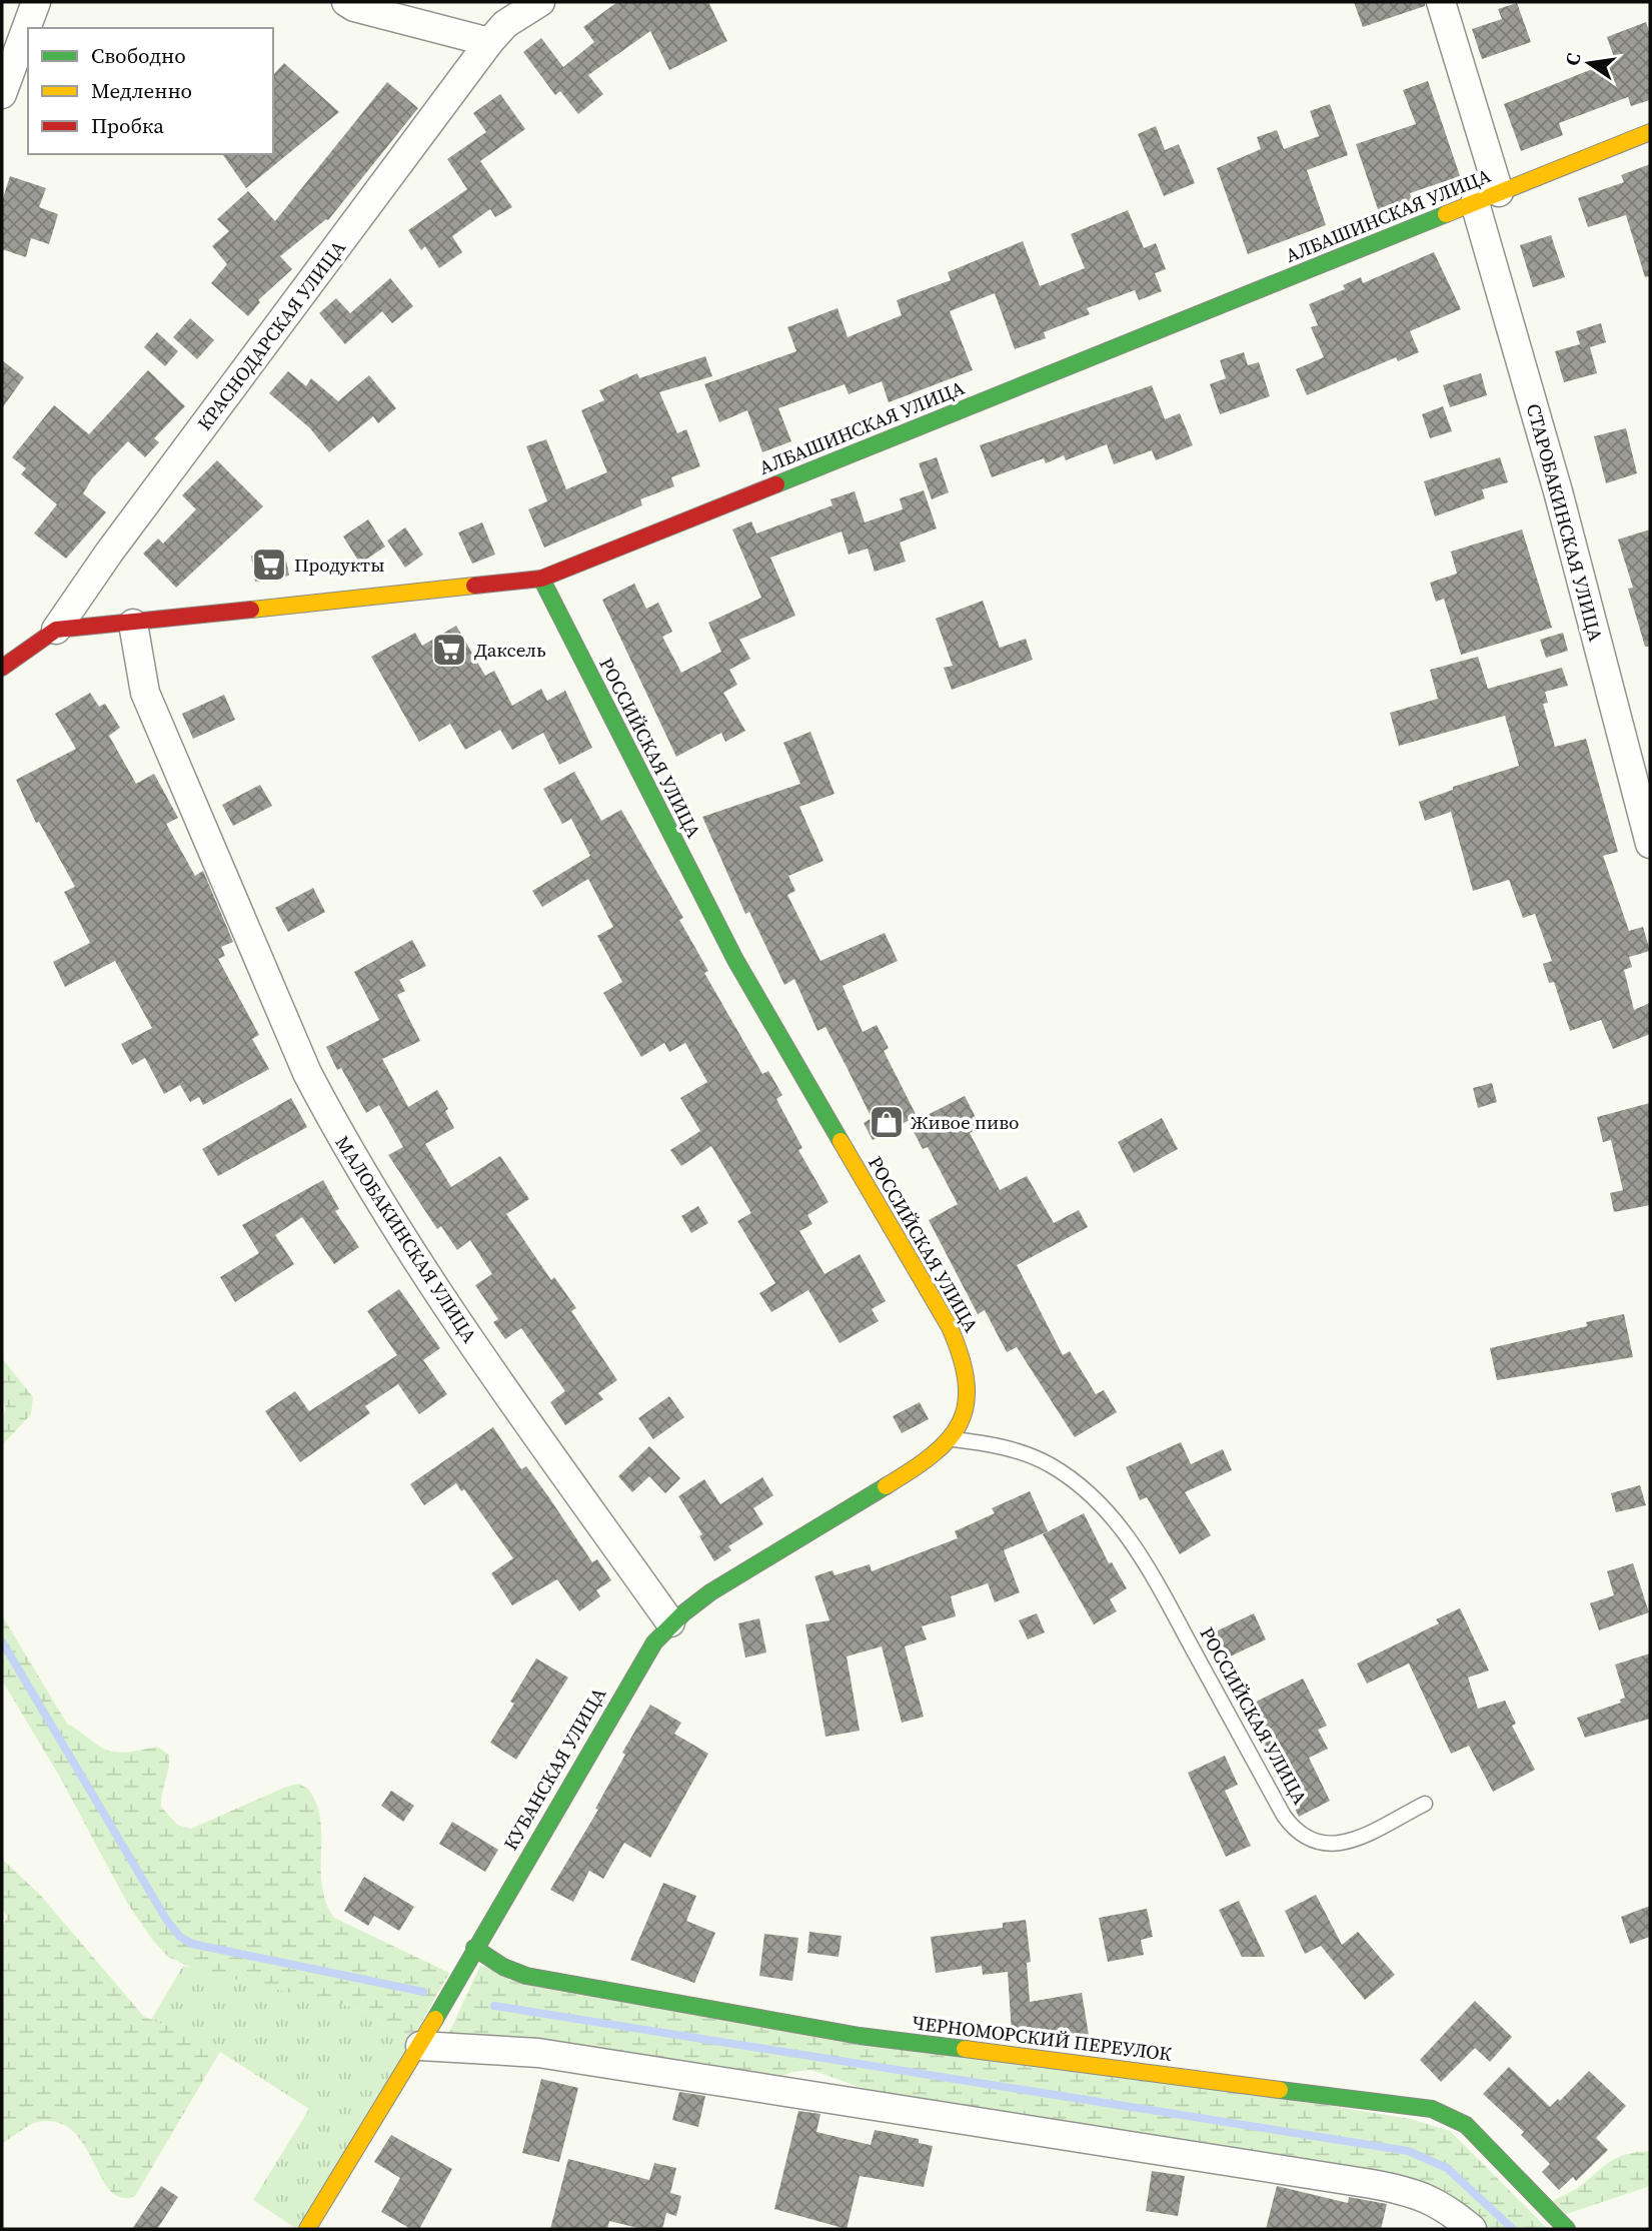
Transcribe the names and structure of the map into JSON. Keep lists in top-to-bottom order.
{
  "streets": {
    "street": [
      "АЛБАШИНСКАЯ УЛИЦА",
      "КРАСНОДАРСКАЯ УЛИЦА",
      "СТАРОБАКИНСКАЯ УЛИЦА",
      "РОССИЙСКАЯ УЛИЦА",
      "МАЛОБАКИНСКАЯ УЛИЦА",
      "КУБАНСКАЯ УЛИЦА",
      "ЧЕРНОМОРСКИЙ ПЕРЕУЛОК"
    ]
  },
  "crossings": [
    ["АЛБАШИНСКАЯ УЛИЦА", "КРАСНОДАРСКАЯ УЛИЦА"],
    ["АЛБАШИНСКАЯ УЛИЦА", "СТАРОБАКИНСКАЯ УЛИЦА"],
    ["АЛБАШИНСКАЯ УЛИЦА", "РОССИЙСКАЯ УЛИЦА"],
    ["АЛБАШИНСКАЯ УЛИЦА", "МАЛОБАКИНСКАЯ УЛИЦА"],
    ["РОССИЙСКАЯ УЛИЦА", "КУБАНСКАЯ УЛИЦА"],
    ["МАЛОБАКИНСКАЯ УЛИЦА", "КУБАНСКАЯ УЛИЦА"],
    ["КУБАНСКАЯ УЛИЦА", "ЧЕРНОМОРСКИЙ ПЕРЕУЛОК"]
  ],
  "places": {
    "supermarket": ["Продукты", "Даксель"],
    "shop": ["Живое пиво"]
  },
  "legend": ["Свободно", "Медленно", "Пробка"],
  "north": "left"
}
